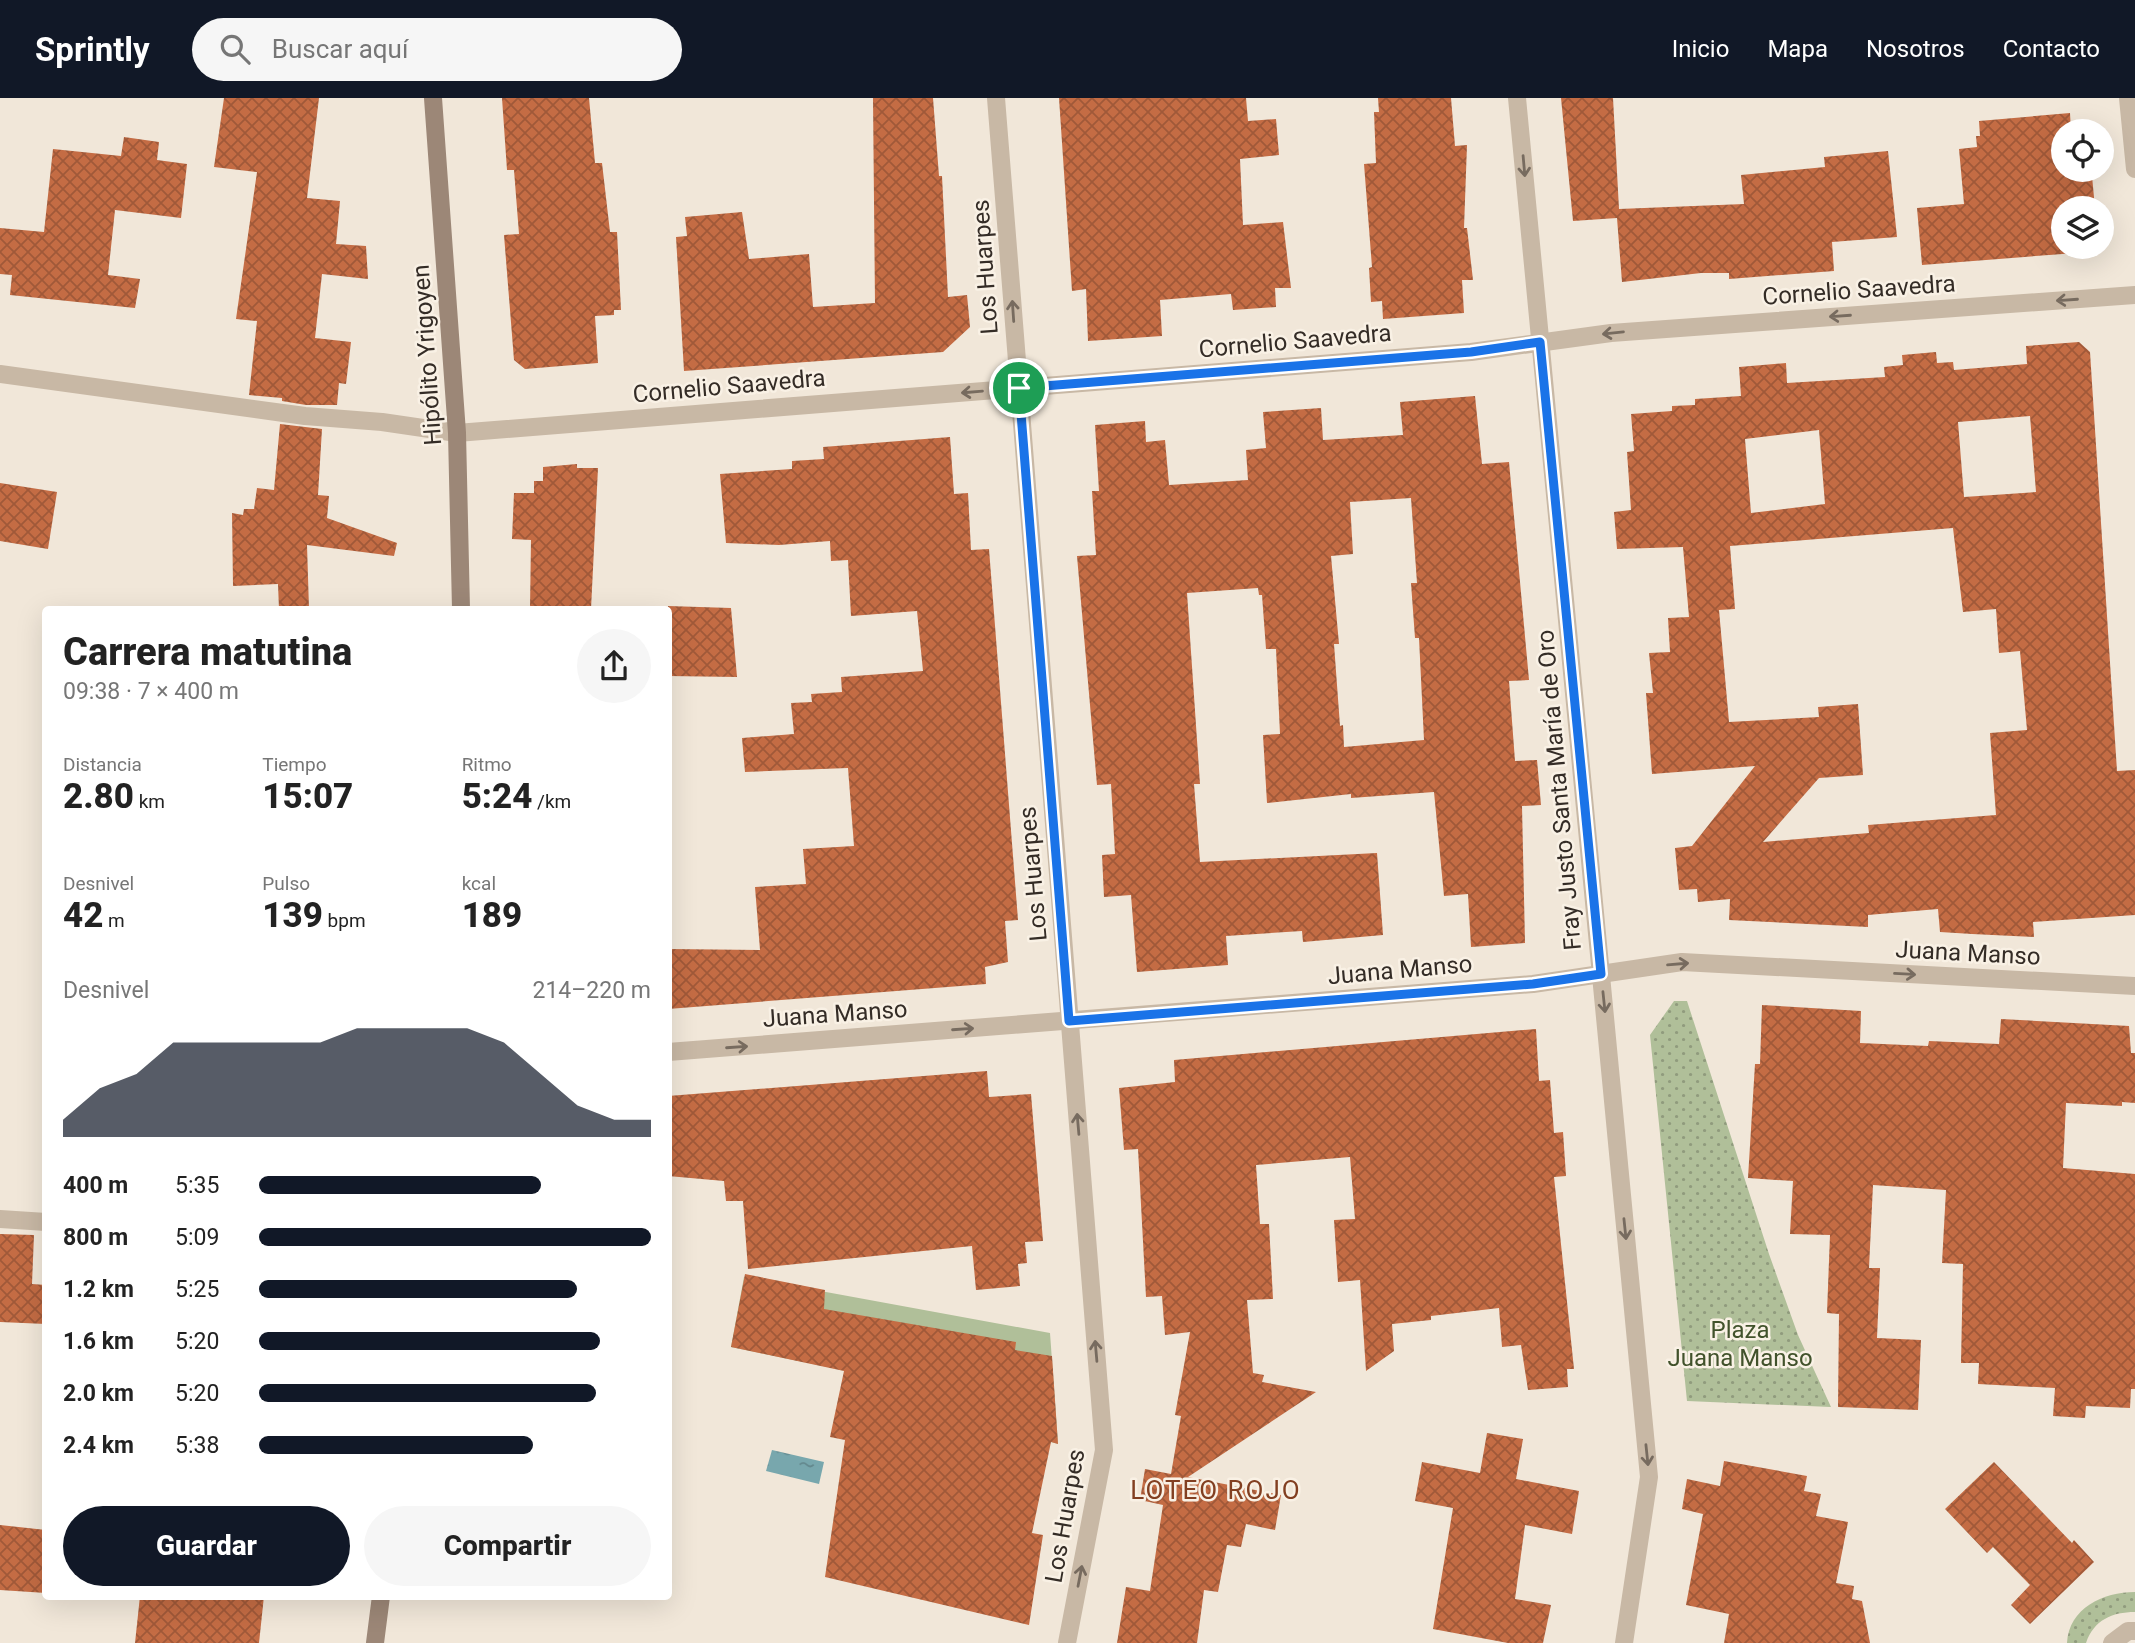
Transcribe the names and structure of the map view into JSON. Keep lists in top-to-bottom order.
{
  "streets": {
    "main road": ["Hipólito Yrigoyen"],
    "street": [
      "Los Huarpes",
      "Cornelio Saavedra",
      "Fray Justo Santa María de Oro",
      "Juana Manso"
    ]
  },
  "crossings": [
    ["Los Huarpes", "Cornelio Saavedra"],
    ["Los Huarpes", "Juana Manso"],
    ["Cornelio Saavedra", "Hipólito Yrigoyen"],
    ["Cornelio Saavedra", "Fray Justo Santa María de Oro"],
    ["Fray Justo Santa María de Oro", "Juana Manso"]
  ],
  "one_way": [
    "Los Huarpes",
    "Cornelio Saavedra",
    "Fray Justo Santa María de Oro",
    "Juana Manso"
  ],
  "districts": ["LOTEO ROJO"],
  "parks": ["Plaza Juana Manso"],
  "page": {
    "header": "Sprintly",
    "search": "Buscar aquí",
    "nav": [
      "Inicio",
      "Mapa",
      "Nosotros",
      "Contacto"
    ],
    "heading": ["Carrera matutina", "09:38 · 7 × 400 m"],
    "stats": [
      ["Distancia", "2.80 km"],
      ["Tiempo", "15:07"],
      ["Ritmo", "5:24 /km"],
      ["Desnivel", "42 m"],
      ["Pulso", "139 bpm"],
      ["kcal", "189"]
    ],
    "chart": ["Desnivel", "214–220 m"],
    "list": [
      {
        "name": "400 m",
        "note": "5:35"
      },
      {
        "name": "800 m",
        "note": "5:09"
      },
      {
        "name": "1.2 km",
        "note": "5:25"
      },
      {
        "name": "1.6 km",
        "note": "5:20"
      },
      {
        "name": "2.0 km",
        "note": "5:20"
      },
      {
        "name": "2.4 km",
        "note": "5:38"
      }
    ],
    "buttons": ["Guardar", "Compartir"]
  }
}
